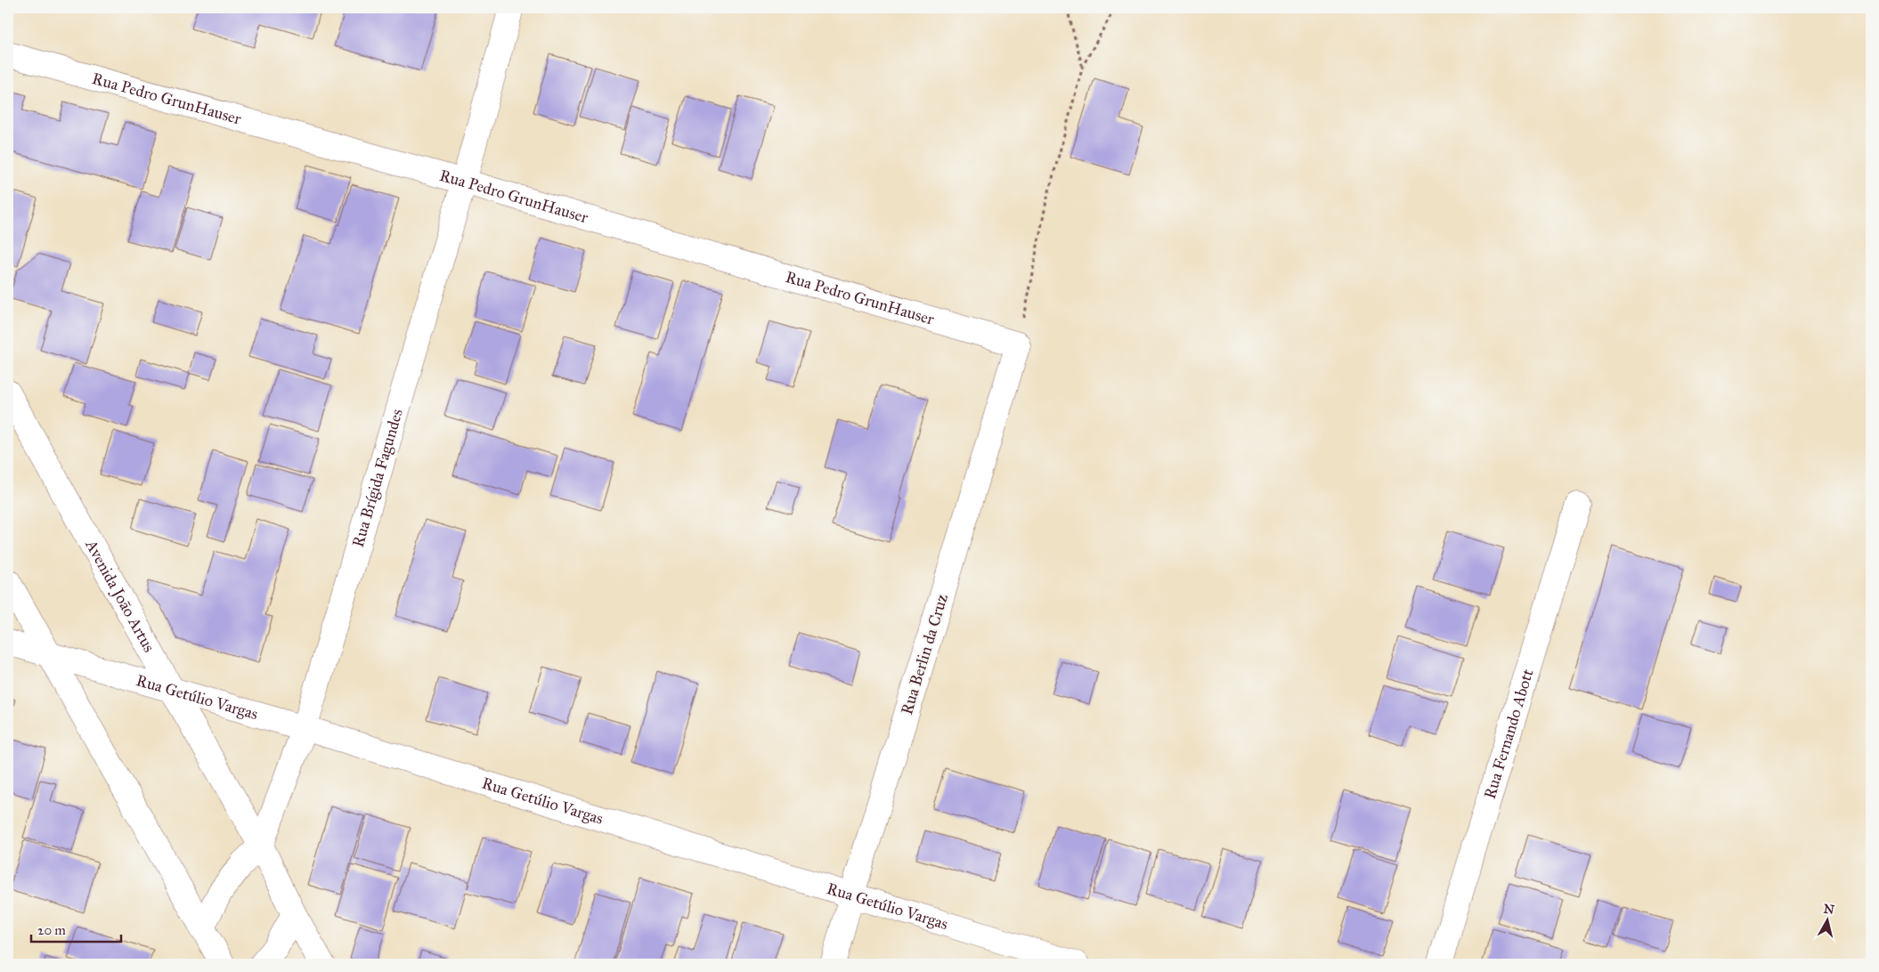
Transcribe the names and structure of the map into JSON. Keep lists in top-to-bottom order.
{
  "streets": {
    "street": [
      "Rua Pedro GrunHauser",
      "Rua Brígida Fagundes",
      "Avenida João Artus",
      "Rua Berlin da Cruz",
      "Rua Getúlio Vargas",
      "Rua Fernando Abott"
    ]
  },
  "crossings": [
    ["Rua Pedro GrunHauser", "Rua Brígida Fagundes"],
    ["Rua Pedro GrunHauser", "Rua Berlin da Cruz"],
    ["Rua Brígida Fagundes", "Avenida João Artus"],
    ["Rua Brígida Fagundes", "Rua Getúlio Vargas"],
    ["Avenida João Artus", "Rua Getúlio Vargas"],
    ["Rua Berlin da Cruz", "Rua Getúlio Vargas"]
  ],
  "scale_bar": "20 m",
  "north": "top"
}
